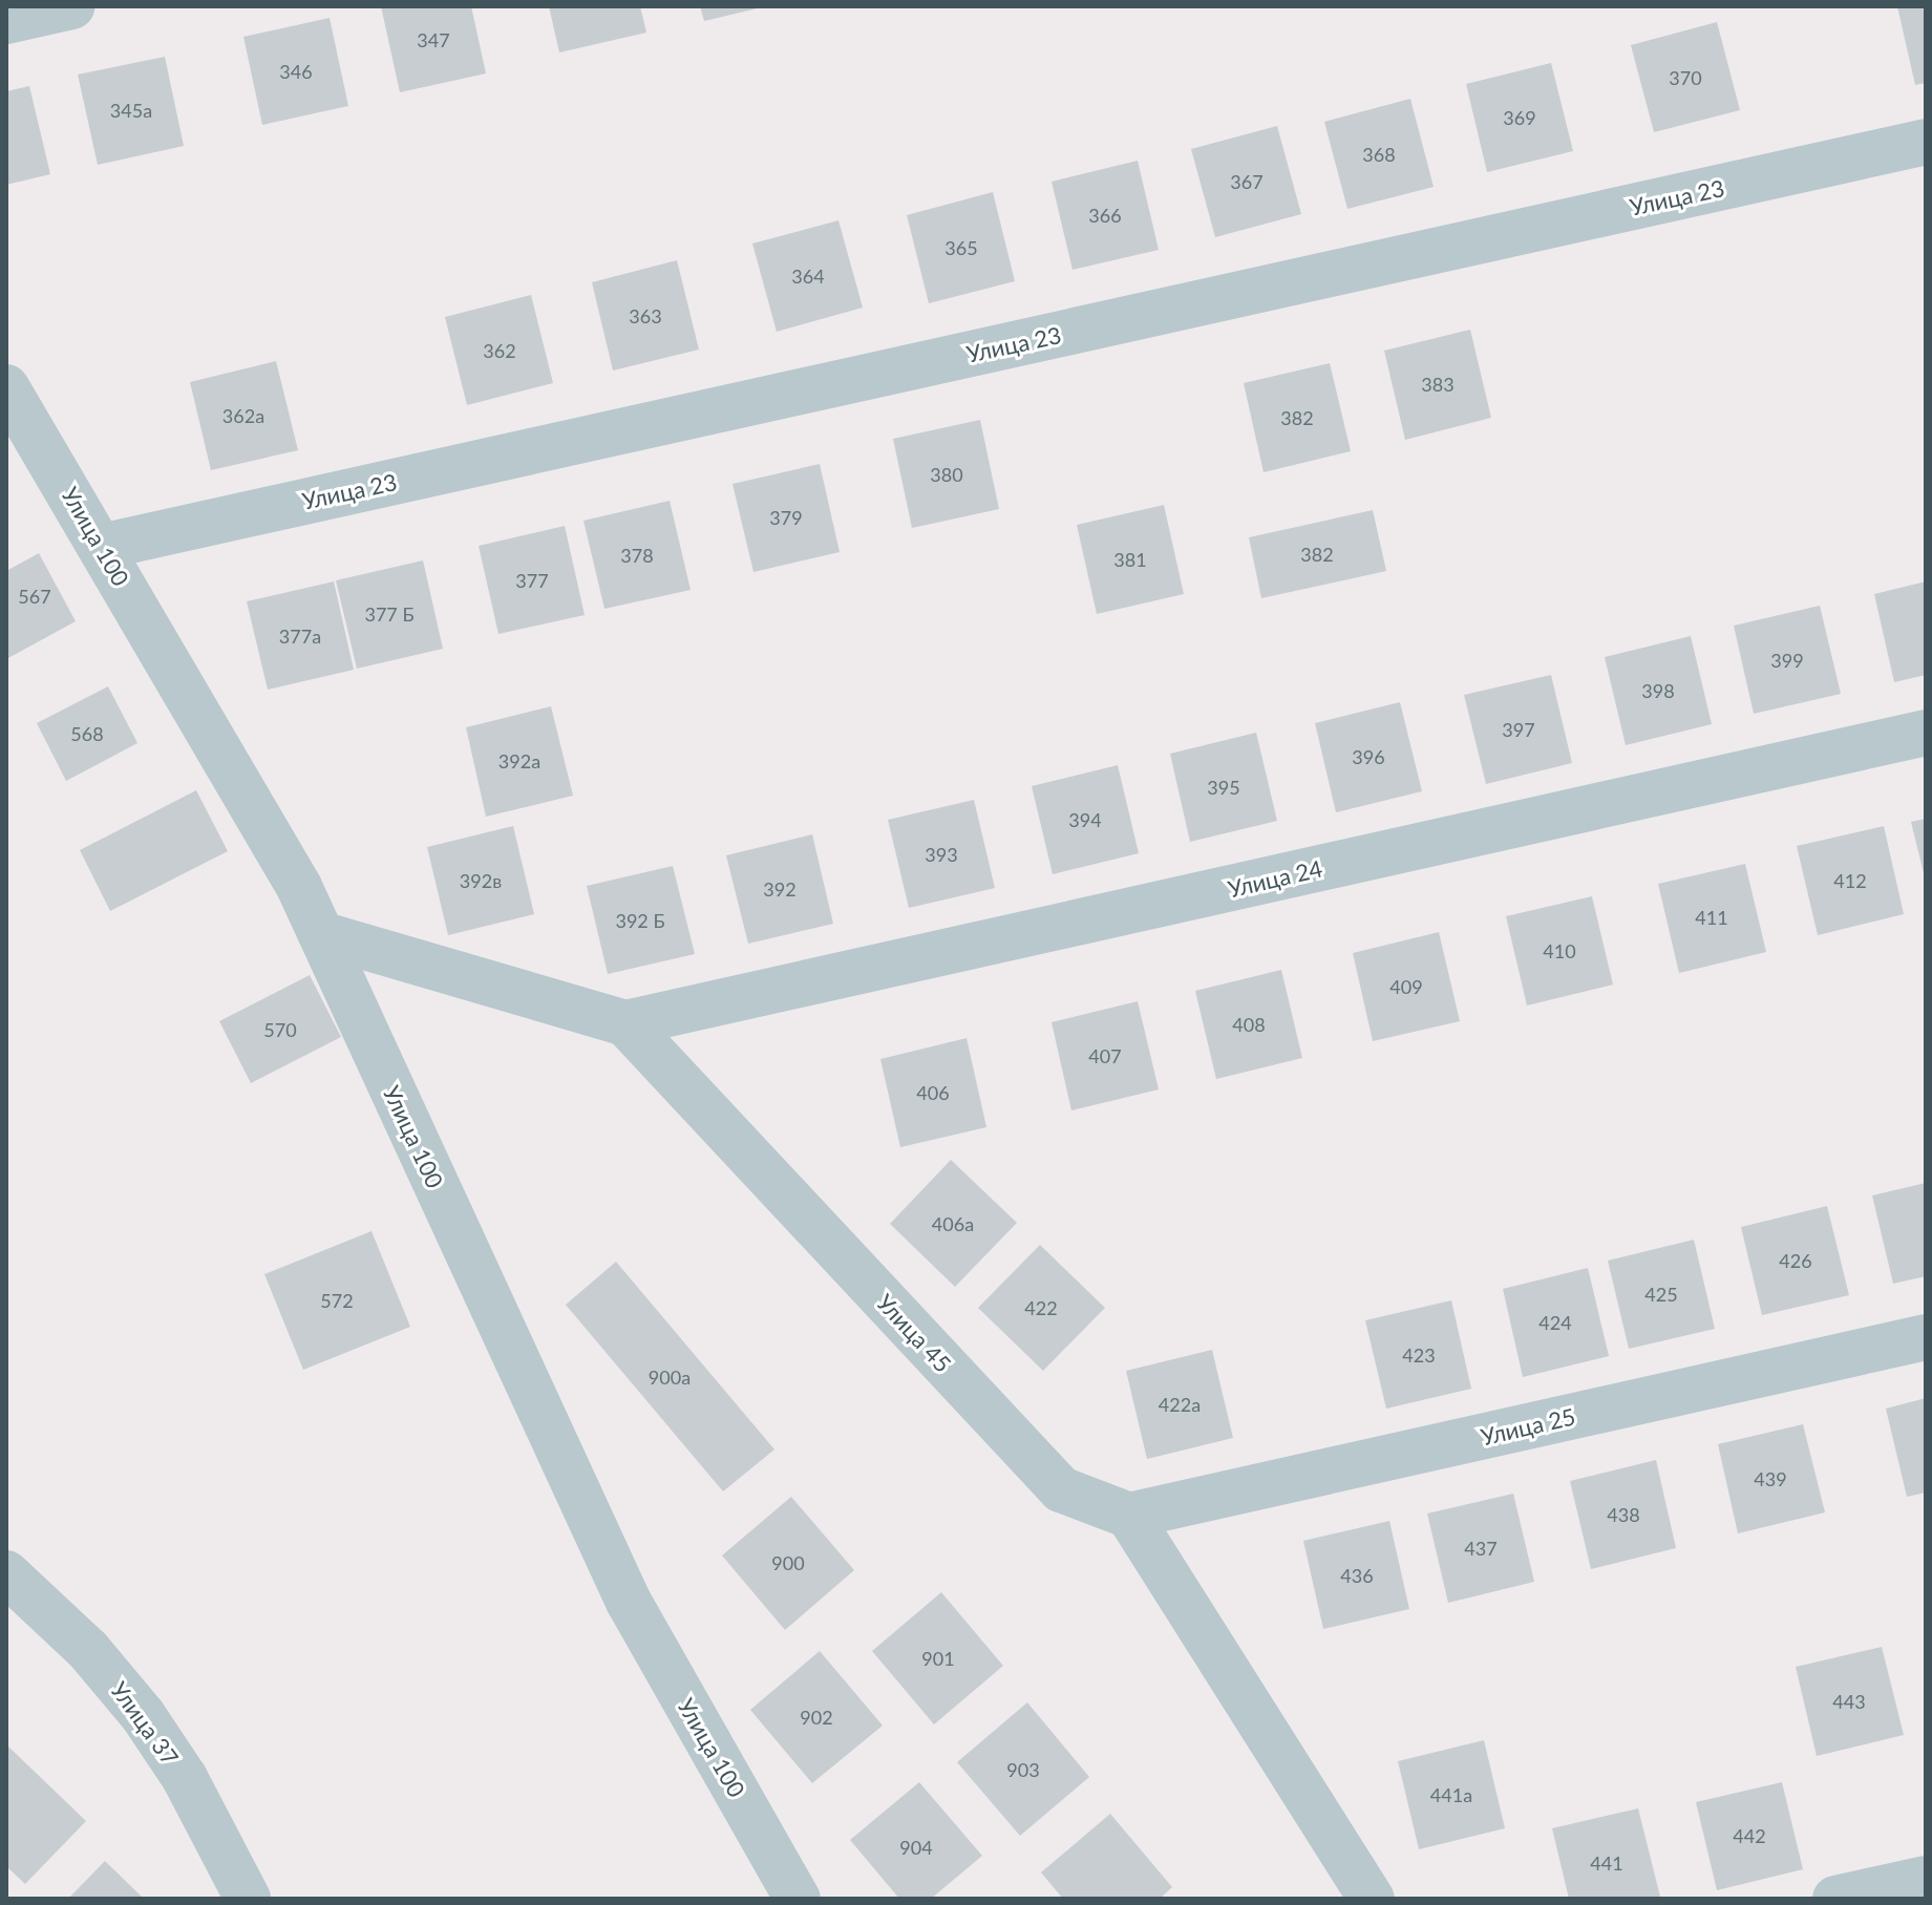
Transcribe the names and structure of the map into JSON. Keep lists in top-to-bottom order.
{
  "streets": {
    "street": [
      "Улица 23",
      "Улица 100",
      "Улица 24",
      "Улица 45",
      "Улица 25",
      "Улица 37"
    ]
  },
  "crossings": [
    ["Улица 23", "Улица 100"],
    ["Улица 24", "Улица 45"],
    ["Улица 45", "Улица 25"]
  ],
  "house_numbers": [
    "347",
    "346",
    "370",
    "345а",
    "369",
    "368",
    "367",
    "366",
    "365",
    "364",
    "363",
    "362",
    "383",
    "362а",
    "382",
    "380",
    "379",
    "382",
    "378",
    "381",
    "377",
    "567",
    "377 Б",
    "377а",
    "399",
    "398",
    "397",
    "568",
    "396",
    "392а",
    "395",
    "394",
    "393",
    "392в",
    "412",
    "392",
    "411",
    "392 Б",
    "410",
    "409",
    "408",
    "570",
    "407",
    "406",
    "406а",
    "426",
    "425",
    "572",
    "422",
    "424",
    "423",
    "900а",
    "422а",
    "439",
    "438",
    "437",
    "900",
    "436",
    "901",
    "443",
    "902",
    "903",
    "441а",
    "442",
    "904",
    "441"
  ]
}
